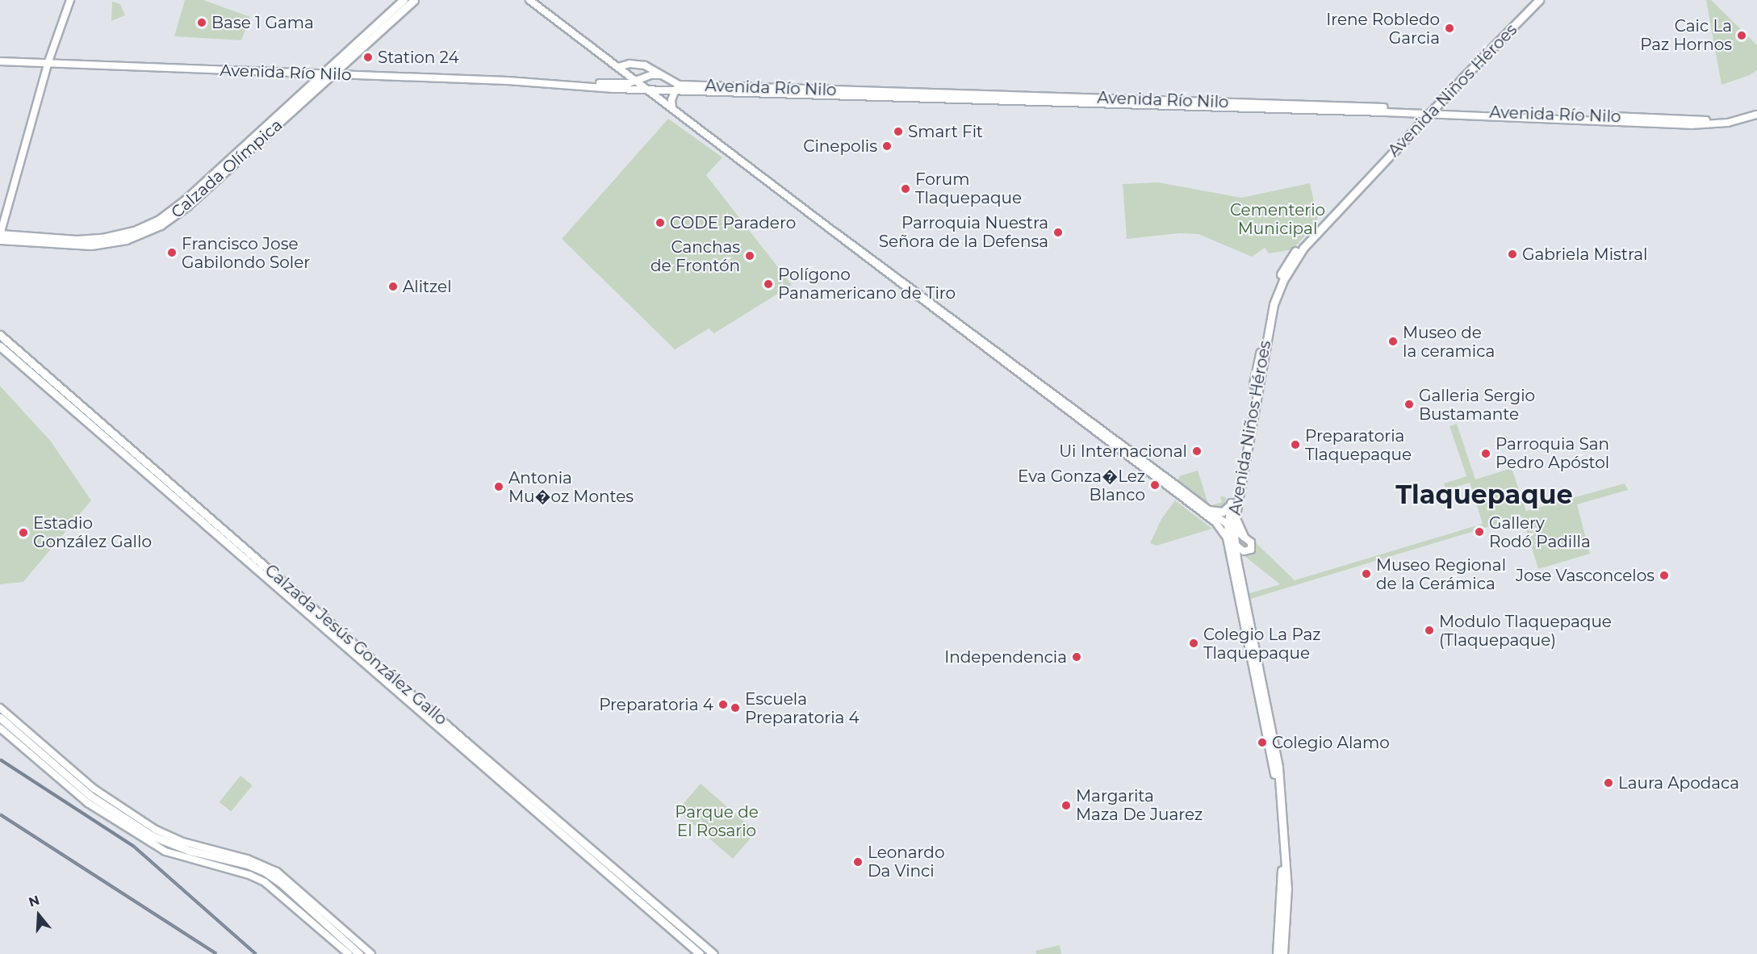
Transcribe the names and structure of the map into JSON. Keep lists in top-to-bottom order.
{
  "streets": {
    "main road": [
      "Avenida Río Nilo",
      "Avenida Niños Héroes",
      "Calzada Olímpica",
      "Calzada Jesús González Gallo"
    ]
  },
  "crossings": [
    ["Avenida Río Nilo", "Avenida Niños Héroes"],
    ["Avenida Río Nilo", "Calzada Olímpica"]
  ],
  "districts": ["Tlaquepaque"],
  "parks": ["Cementerio Municipal", "Parque de El Rosario"],
  "places": [
    "Base 1 Gama",
    "Irene Robledo Garcia",
    "Caic La Paz Hornos",
    "Station 24",
    "Smart Fit",
    "Cinepolis",
    "Forum Tlaquepaque",
    "CODE Paradero",
    "Parroquia Nuestra Señora de la Defensa",
    "Francisco Jose Gabilondo Soler",
    "Gabriela Mistral",
    "Canchas de Frontón",
    "Polígono Panamericano de Tiro",
    "Alitzel",
    "Museo de la ceramica",
    "Galleria Sergio Bustamante",
    "Preparatoria Tlaquepaque",
    "Ui Internacional",
    "Parroquia San Pedro Apóstol",
    "Eva Gonza�Lez Blanco",
    "Antonia Mu�oz Montes",
    "Gallery Rodó Padilla",
    "Estadio González Gallo",
    "Museo Regional de la Cerámica",
    "Jose Vasconcelos",
    "Modulo Tlaquepaque (Tlaquepaque)",
    "Colegio La Paz Tlaquepaque",
    "Independencia",
    "Preparatoria 4",
    "Escuela Preparatoria 4",
    "Colegio Alamo",
    "Laura Apodaca",
    "Margarita Maza De Juarez",
    "Leonardo Da Vinci"
  ],
  "north": "top"
}
